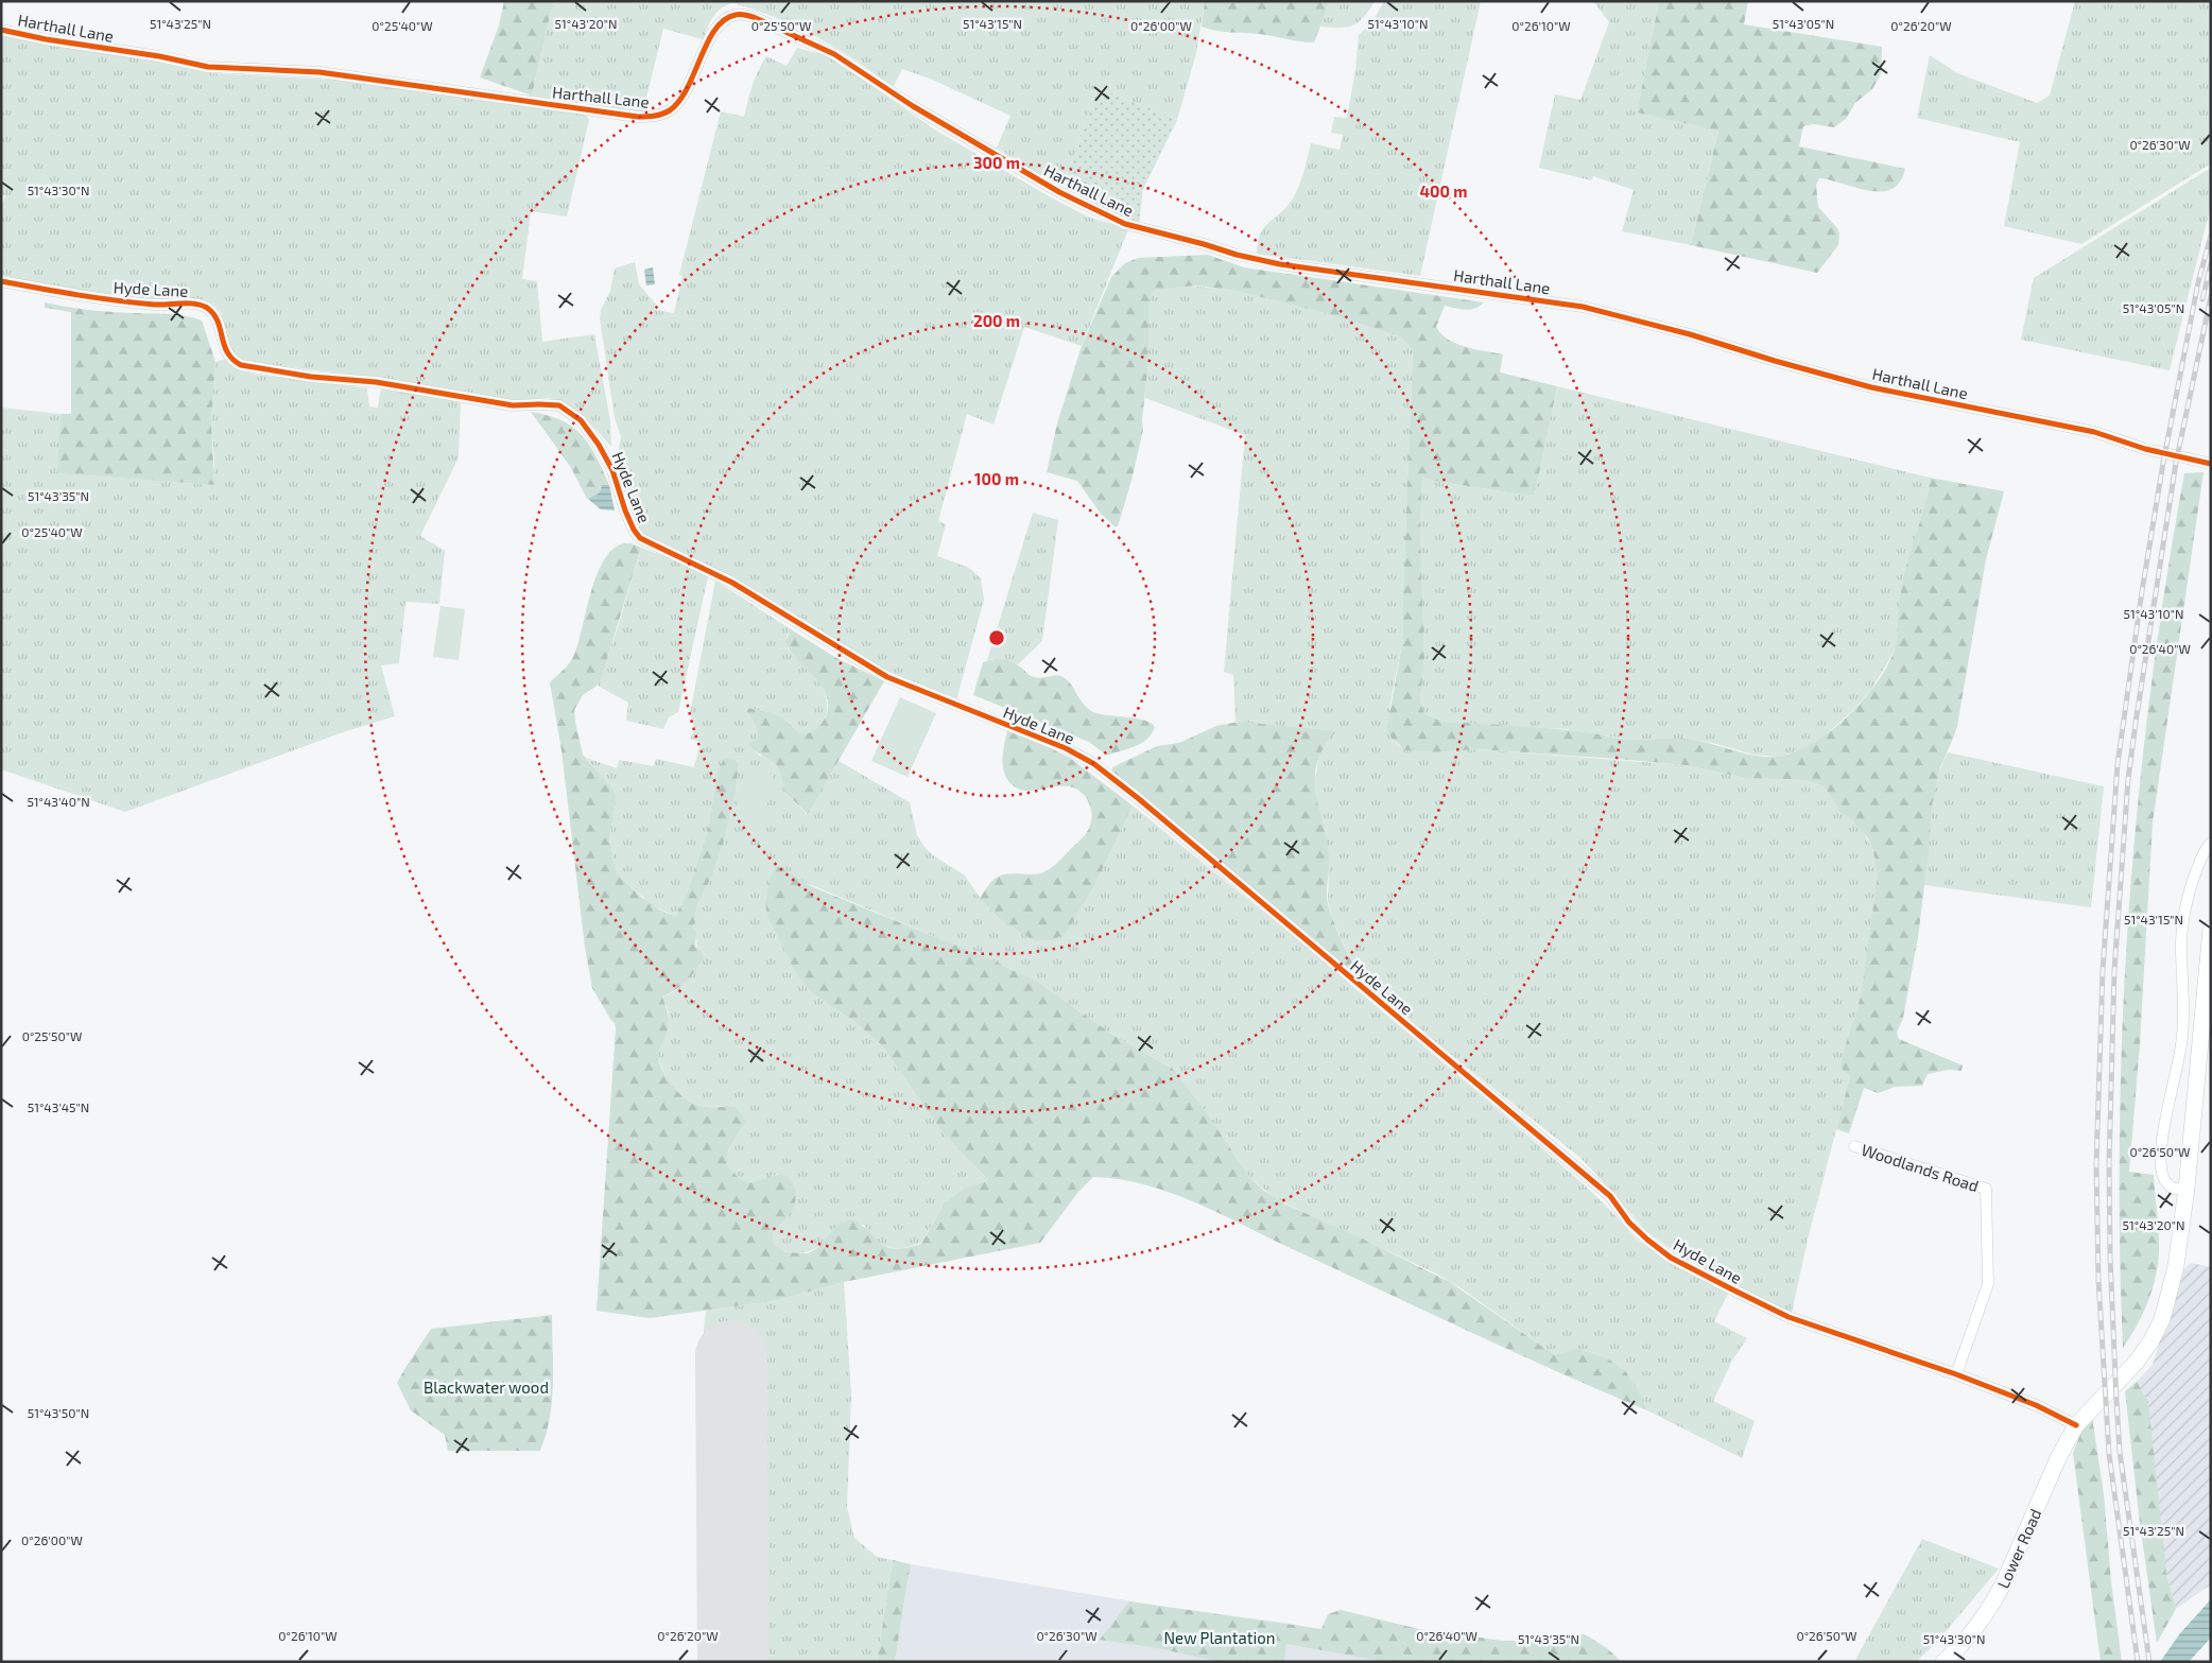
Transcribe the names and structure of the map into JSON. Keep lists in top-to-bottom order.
{
  "streets": {
    "street": [
      "Harthall Lane",
      "Hyde Lane",
      "Woodlands Road",
      "Lower Road"
    ]
  },
  "crossings": [
    ["Hyde Lane", "Woodlands Road"],
    ["Hyde Lane", "Lower Road"]
  ],
  "parks": ["Blackwater wood", "New Plantation"],
  "coordinates": [
    "51°43'25\"N",
    "51°43'20\"N",
    "51°43'15\"N",
    "51°43'10\"N",
    "51°43'05\"N",
    "0°25'40\"W",
    "0°25'50\"W",
    "0°26'00\"W",
    "0°26'10\"W",
    "0°26'20\"W",
    "0°26'30\"W",
    "51°43'30\"N",
    "51°43'35\"N",
    "0°26'40\"W",
    "51°43'40\"N",
    "51°43'45\"N",
    "0°26'50\"W",
    "51°43'50\"N"
  ],
  "rings": [
    "300 m",
    "400 m",
    "200 m",
    "100 m"
  ]
}
